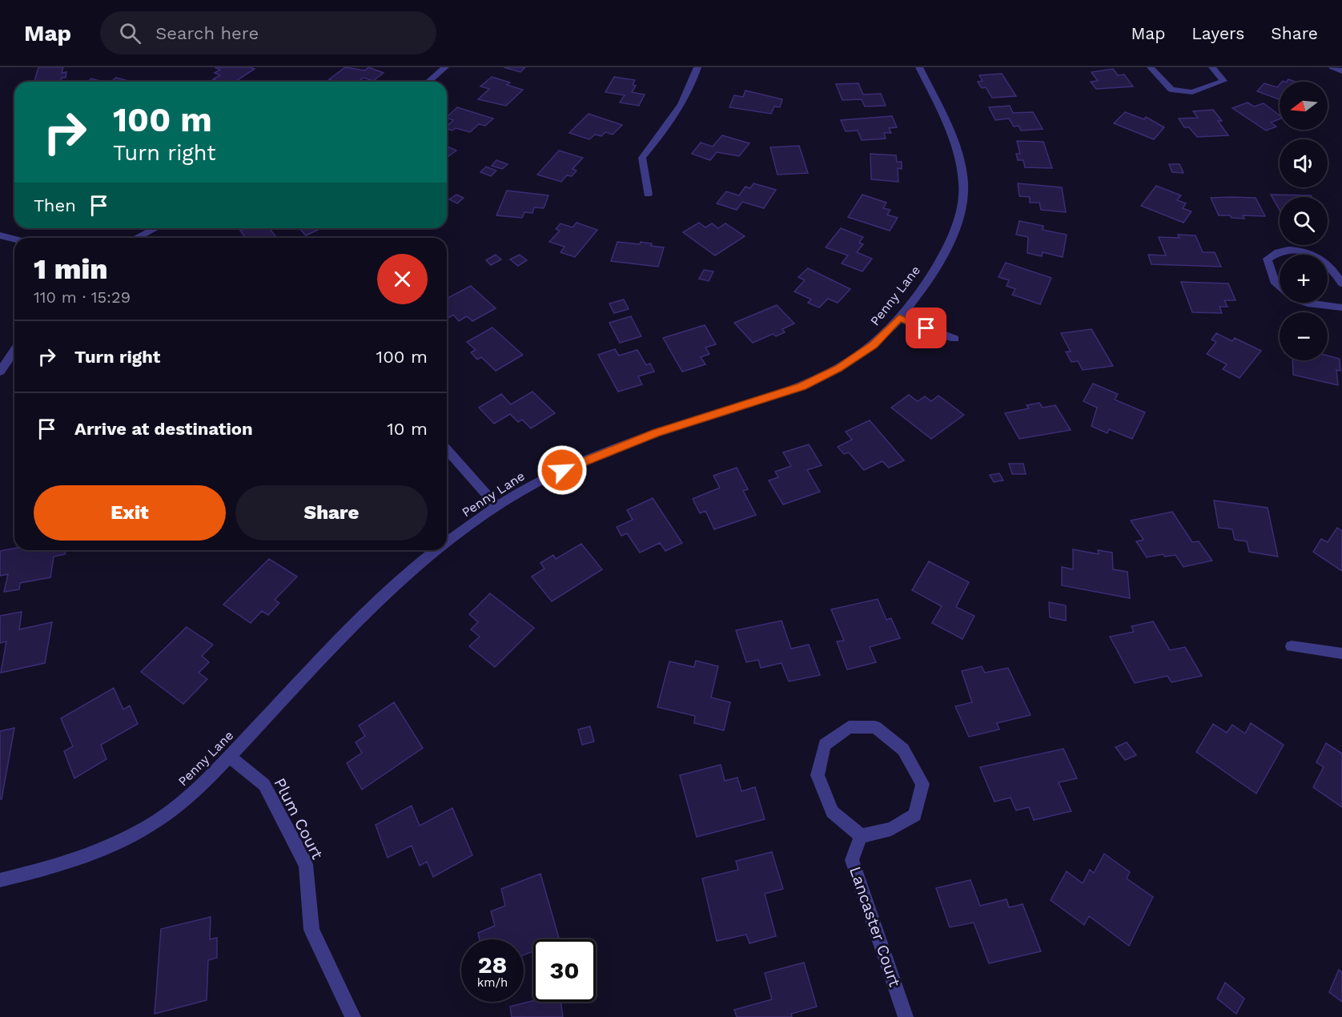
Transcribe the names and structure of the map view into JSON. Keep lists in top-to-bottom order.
{
  "streets": {
    "street": ["Penny Lane", "Plum Court", "Lancaster Court"]
  },
  "crossings": [
    ["Penny Lane", "Plum Court"]
  ],
  "north": "left",
  "page": {
    "header": "Map",
    "search": "Search here",
    "nav": ["Map", "Layers", "Share"],
    "map_buttons": ["+", "−"],
    "turn": ["100 m", "Turn right"],
    "then": "Then",
    "heading": ["1 min", "110 m · 15:29"],
    "list": [
      {
        "name": "Turn right",
        "value": "100 m"
      },
      {
        "name": "Arrive at destination",
        "value": "10 m"
      }
    ],
    "buttons": ["Exit", "Share"],
    "speed": "28 km/h",
    "limit": "30"
  }
}
